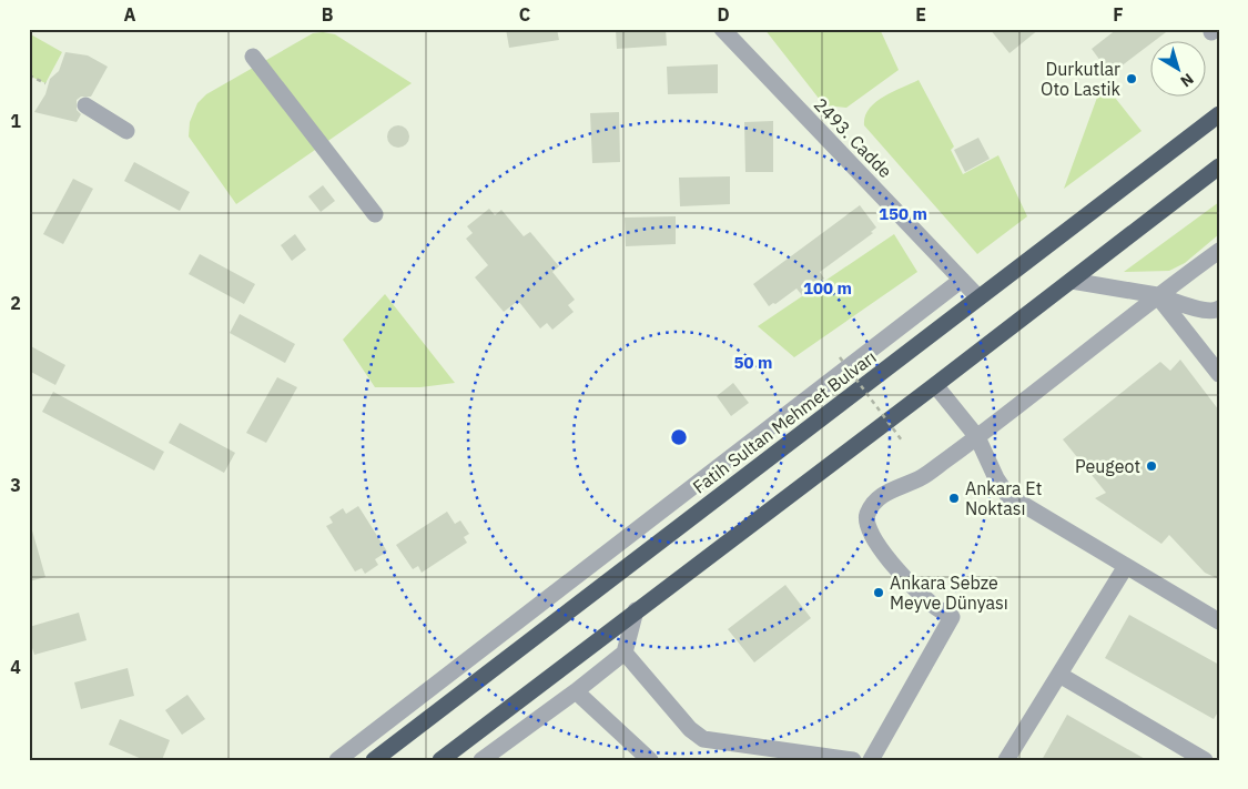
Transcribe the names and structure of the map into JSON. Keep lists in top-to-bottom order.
{
  "streets": {
    "highway": ["Fatih Sultan Mehmet Bulvarı"],
    "street": ["2493. Cadde"]
  },
  "crossings": [
    ["2493. Cadde", "Fatih Sultan Mehmet Bulvarı"]
  ],
  "places": [
    "Durkutlar Oto Lastik",
    "Peugeot",
    "Ankara Et Noktası",
    "Ankara Sebze Meyve Dünyası"
  ],
  "north": "bottom right",
  "grid": {
    "columns": [
      "A",
      "B",
      "C",
      "D",
      "E",
      "F"
    ],
    "rows": [
      "1",
      "2",
      "3",
      "4"
    ]
  },
  "rings": ["150 m", "100 m", "50 m"]
}
